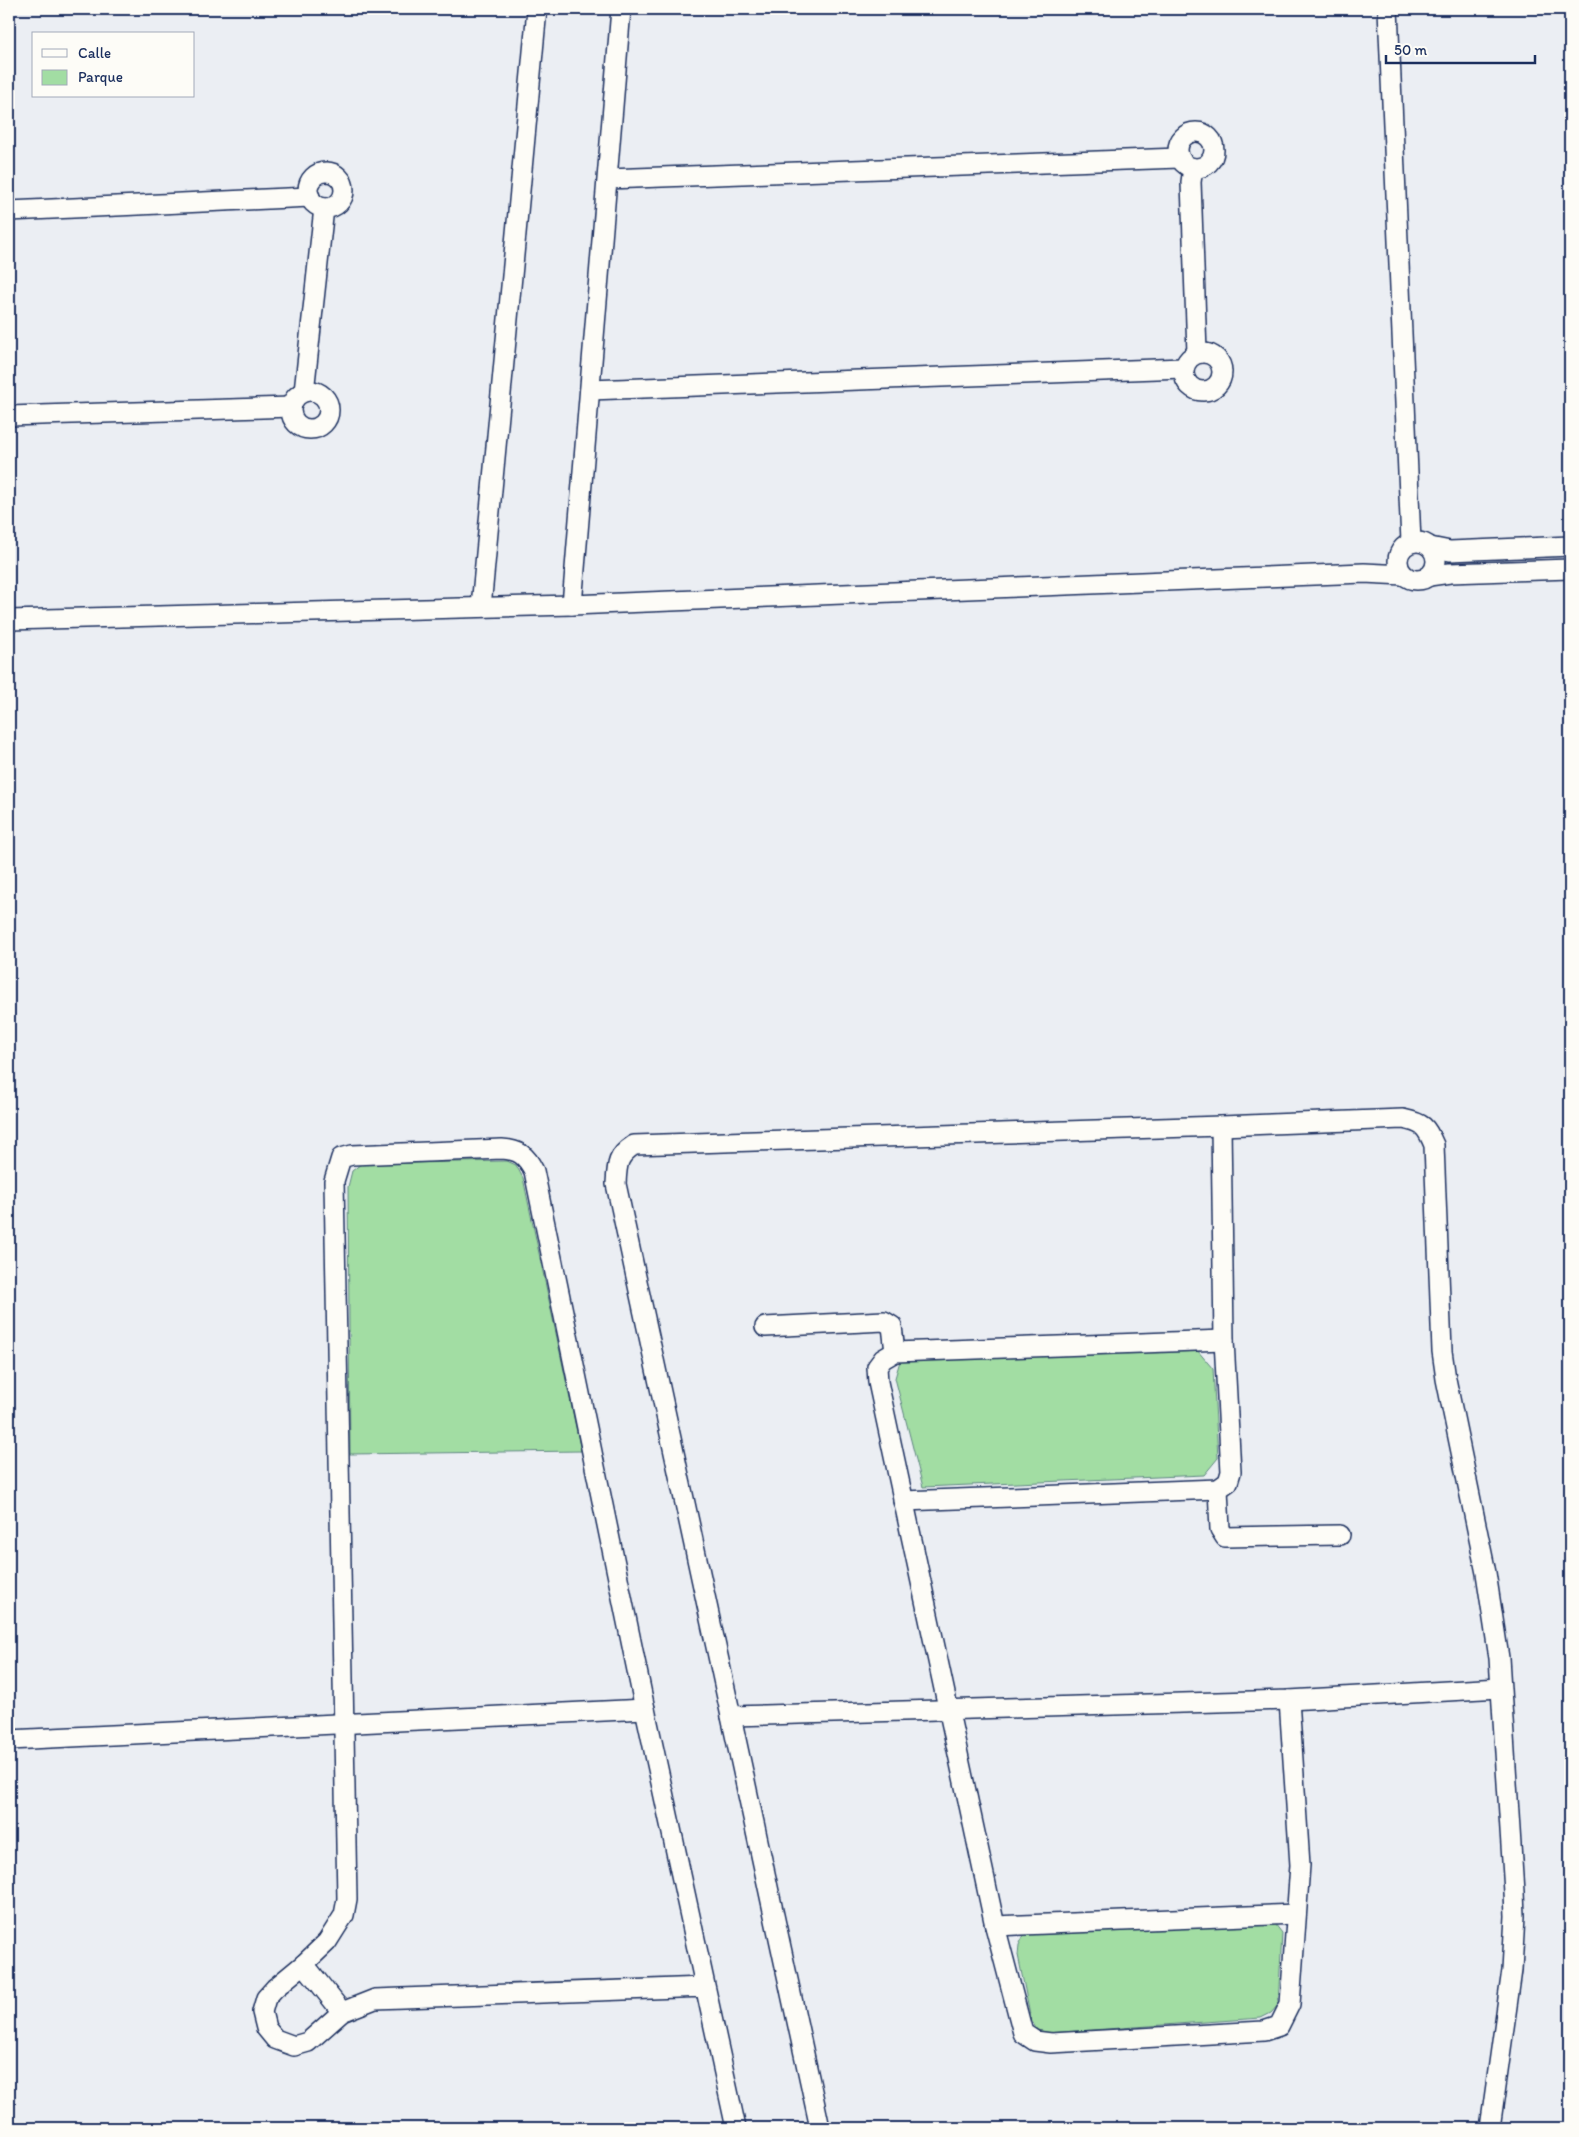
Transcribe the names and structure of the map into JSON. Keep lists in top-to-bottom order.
{
  "legend": ["Calle", "Parque"],
  "scale_bar": "50 m"
}
